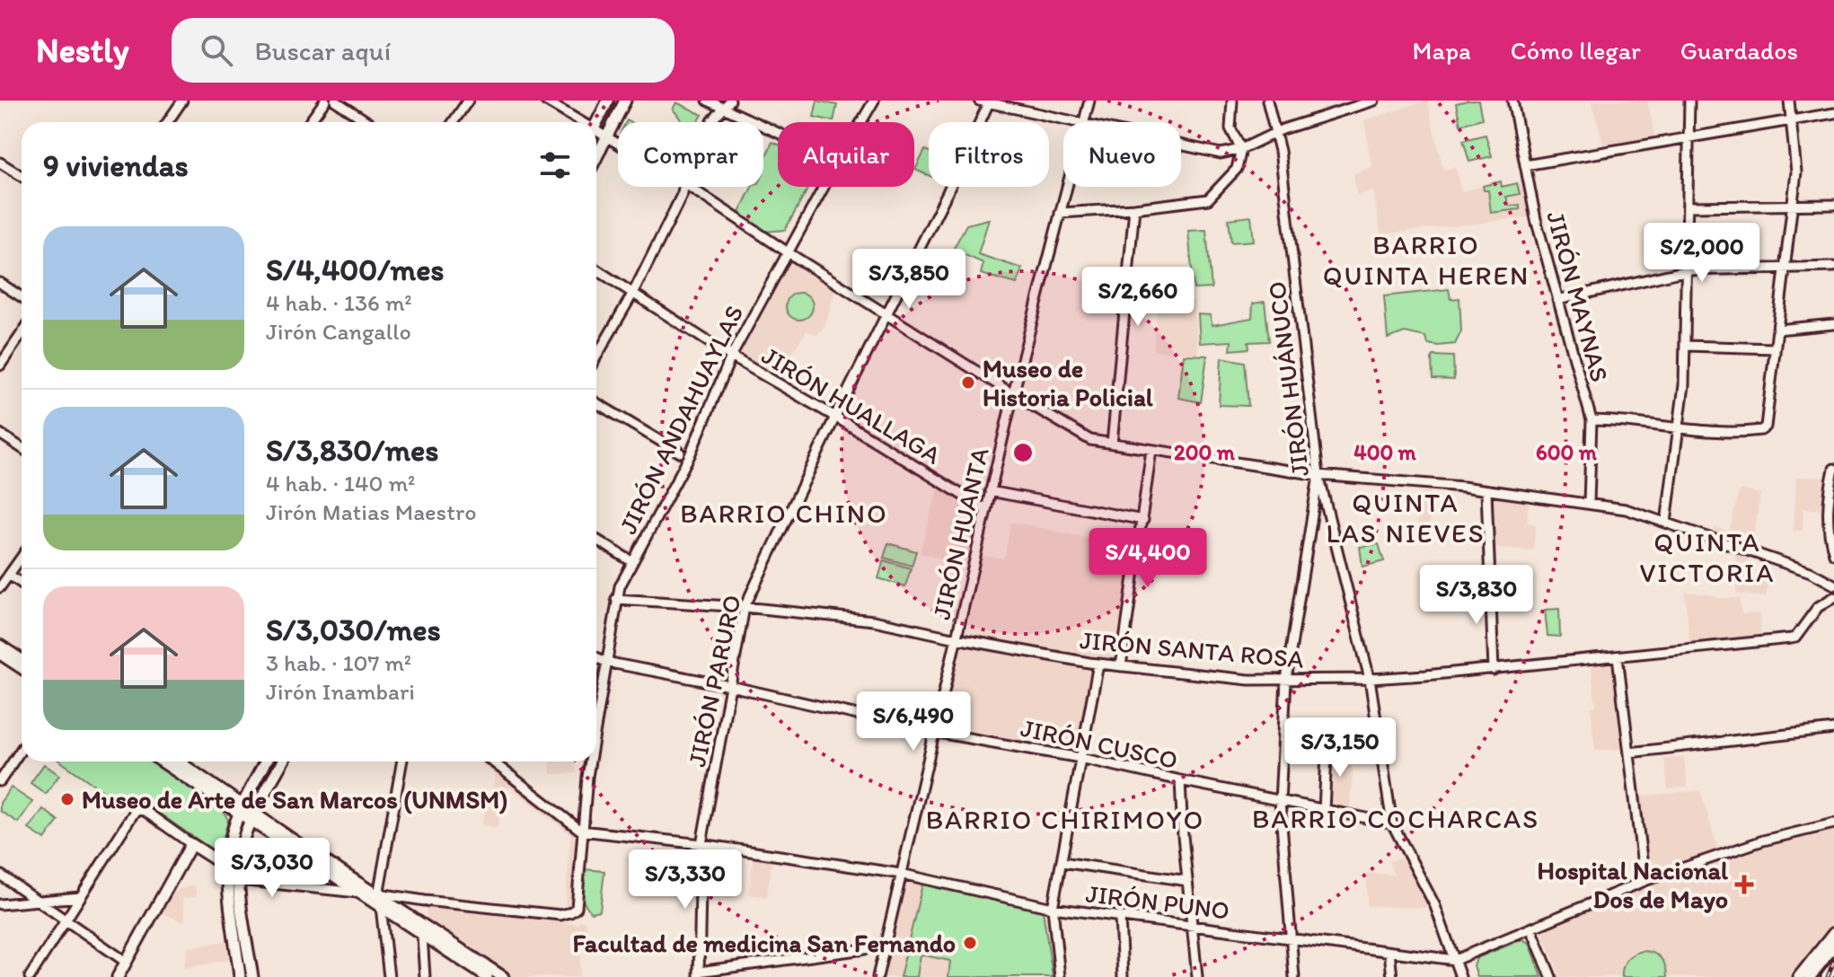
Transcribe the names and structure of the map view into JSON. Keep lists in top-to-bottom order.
{
  "streets": {
    "street": [
      "JIRÓN MAYNAS",
      "JIRÓN HUÁNUCO",
      "JIRÓN HUALLAGA",
      "JIRÓN ANDAHUAYLAS",
      "JIRÓN HUANTA",
      "JIRÓN SANTA ROSA",
      "JIRÓN PARURO",
      "JIRÓN CUSCO",
      "JIRÓN PUNO"
    ]
  },
  "crossings": [
    ["JIRÓN HUÁNUCO", "JIRÓN SANTA ROSA"],
    ["JIRÓN HUÁNUCO", "JIRÓN CUSCO"],
    ["JIRÓN HUÁNUCO", "JIRÓN PUNO"],
    ["JIRÓN HUALLAGA", "JIRÓN ANDAHUAYLAS"],
    ["JIRÓN HUALLAGA", "JIRÓN HUANTA"],
    ["JIRÓN HUALLAGA", "JIRÓN PARURO"],
    ["JIRÓN ANDAHUAYLAS", "JIRÓN SANTA ROSA"],
    ["JIRÓN ANDAHUAYLAS", "JIRÓN CUSCO"],
    ["JIRÓN ANDAHUAYLAS", "JIRÓN PUNO"],
    ["JIRÓN HUANTA", "JIRÓN SANTA ROSA"],
    ["JIRÓN HUANTA", "JIRÓN CUSCO"],
    ["JIRÓN HUANTA", "JIRÓN PUNO"],
    ["JIRÓN SANTA ROSA", "JIRÓN PARURO"],
    ["JIRÓN PARURO", "JIRÓN CUSCO"],
    ["JIRÓN PARURO", "JIRÓN PUNO"]
  ],
  "districts": [
    "BARRIO QUINTA HEREN",
    "QUINTA LAS NIEVES",
    "BARRIO CHINO",
    "QUINTA VICTORIA",
    "BARRIO COCHARCAS",
    "BARRIO CHIRIMOYO"
  ],
  "places": {
    "other": ["Museo de Historia Policial", "Museo de Arte de San Marcos (UNMSM)", "Facultad de medicina San Fernando"],
    "health": ["Hospital Nacional Dos de Mayo"]
  },
  "page": {
    "header": "Nestly",
    "search": "Buscar aquí",
    "nav": ["Mapa", "Cómo llegar", "Guardados"],
    "chip": [
      "Comprar",
      "Alquilar",
      "Filtros",
      "Nuevo"
    ],
    "heading": "9 viviendas",
    "list": [
      {
        "name": "S/4,400/mes",
        "note": "4 hab. · 136 m² · Jirón Cangallo"
      },
      {
        "name": "S/3,830/mes",
        "note": "4 hab. · 140 m² · Jirón Matias Maestro"
      },
      {
        "name": "S/3,030/mes",
        "note": "3 hab. · 107 m² · Jirón Inambari"
      }
    ],
    "price": [
      "S/2,000",
      "S/3,850",
      "S/2,660",
      "S/4,400",
      "S/3,830",
      "S/6,490",
      "S/3,150",
      "S/3,030",
      "S/3,330"
    ]
  },
  "rings": ["200 m", "400 m", "600 m"]
}
